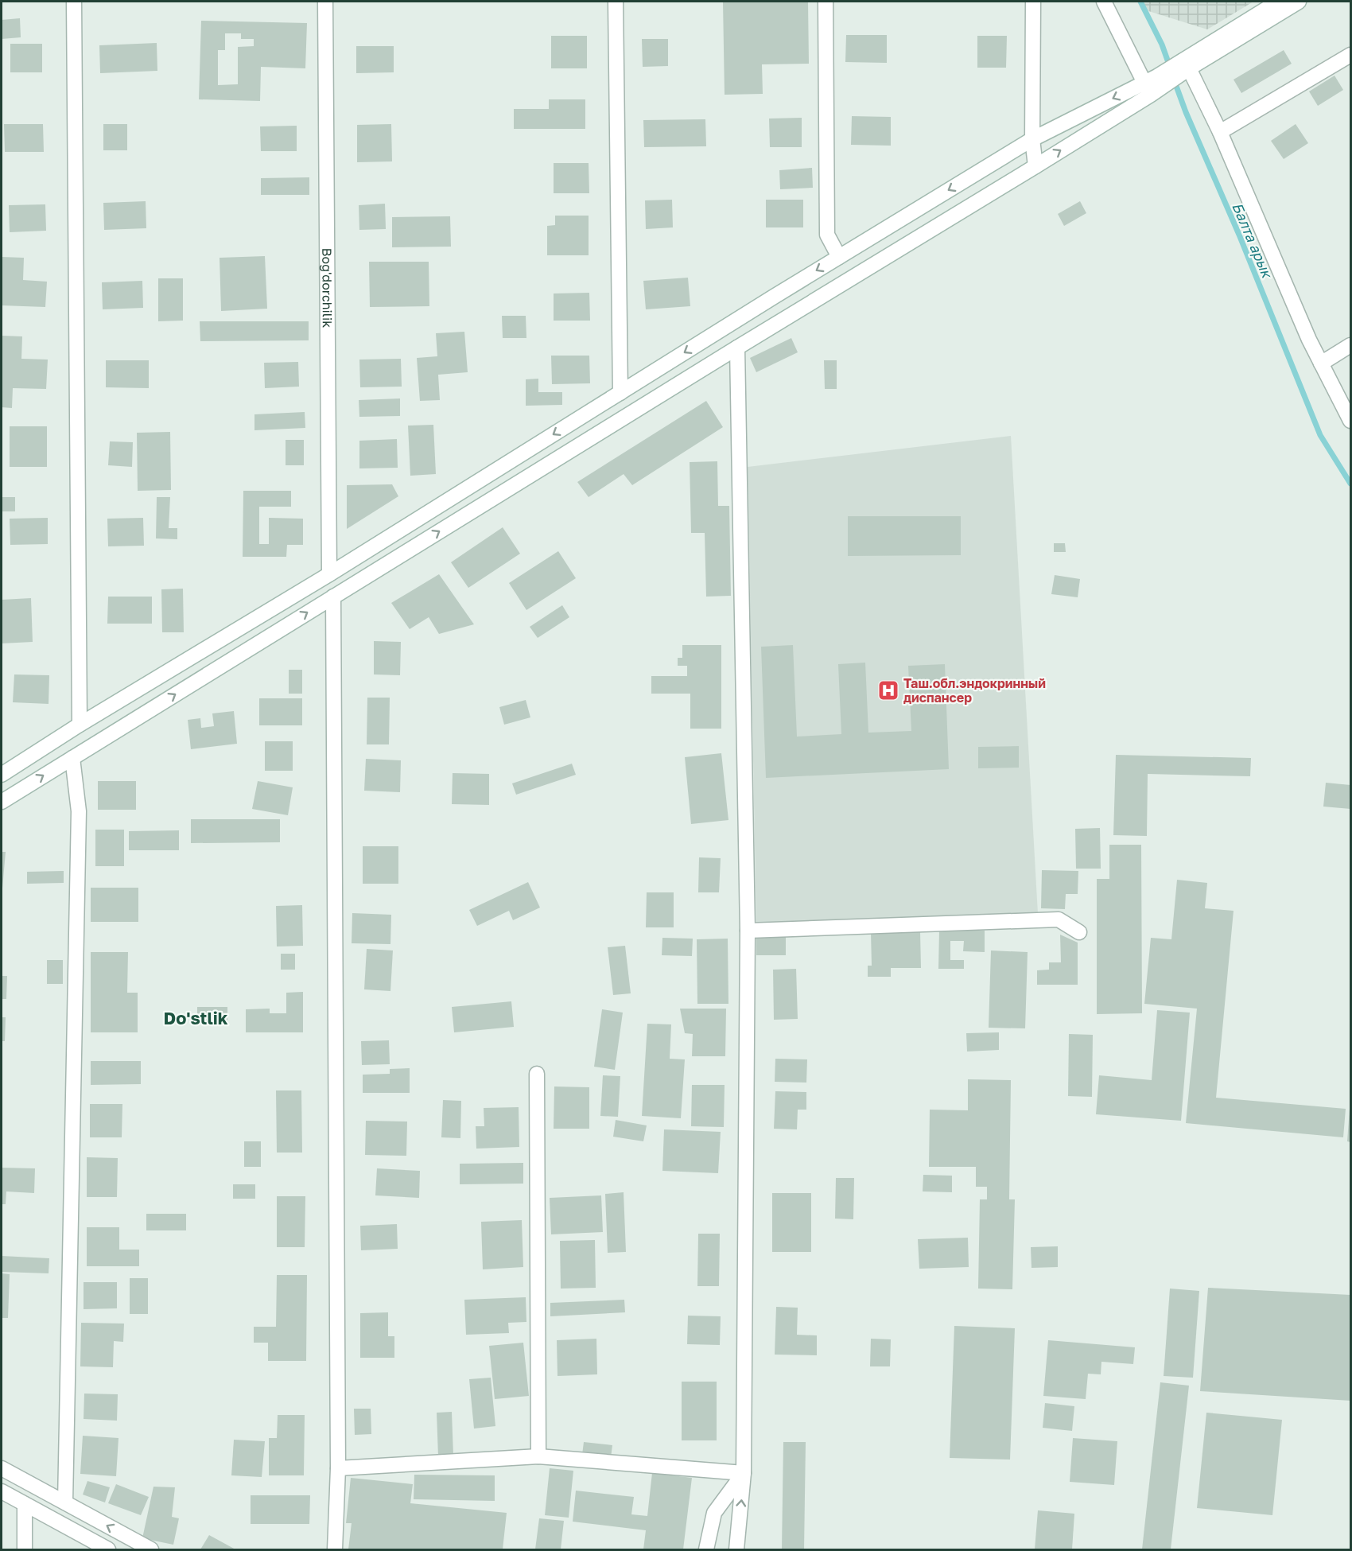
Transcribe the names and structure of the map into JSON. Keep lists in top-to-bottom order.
{
  "streets": {
    "street": ["Bog'dorchilik"]
  },
  "districts": ["Do'stlik"],
  "water": ["Балта арык"],
  "places": {
    "hospital": ["Таш.обл.эндокринный диспансер"]
  }
}
